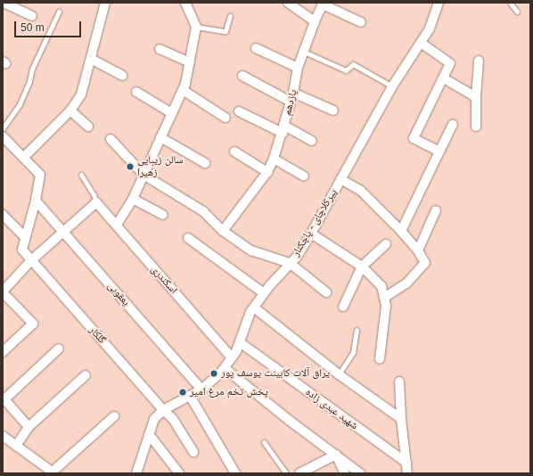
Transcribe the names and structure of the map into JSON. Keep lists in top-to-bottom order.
{
  "streets": {
    "street": [
      "یازدهم",
      "پیرکلاچای - پاچکنار",
      "اسکندری",
      "یعقوبی",
      "گلکار",
      "شهید عبدی زاده"
    ]
  },
  "crossings": [
    ["پیرکلاچای - پاچکنار", "اسکندری"],
    ["پیرکلاچای - پاچکنار", "یعقوبی"],
    ["پیرکلاچای - پاچکنار", "گلکار"],
    ["پیرکلاچای - پاچکنار", "شهید عبدی زاده"],
    ["یعقوبی", "گلکار"]
  ],
  "places": ["سالن زیبایی زهیرا", "یراق آلات کابینت یوسف پور", "پخش تخم مرغ امیر"],
  "scale_bar": "50 m"
}
